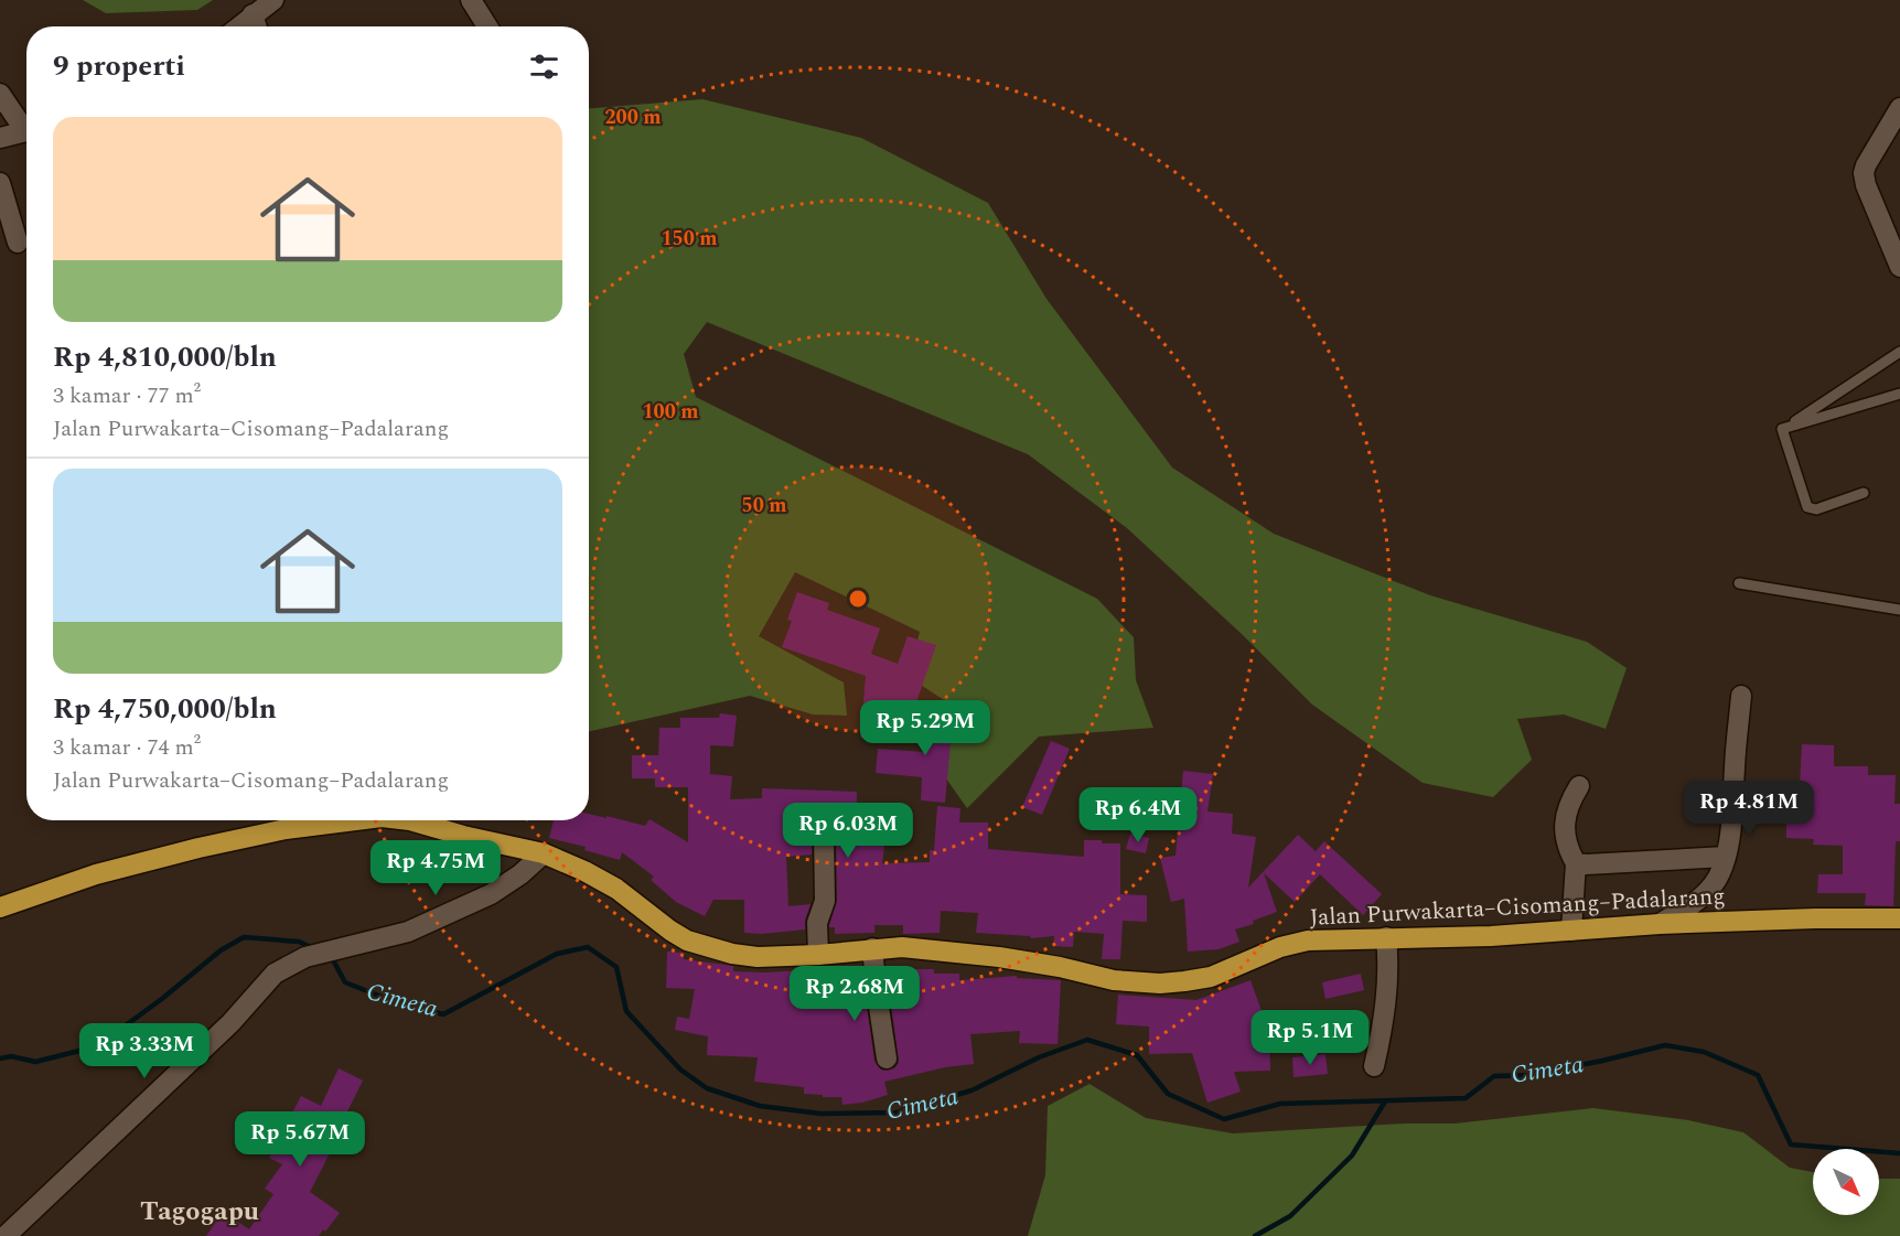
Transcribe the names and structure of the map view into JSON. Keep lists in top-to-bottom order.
{
  "streets": {
    "highway": ["Jalan Purwakarta–Cisomang–Padalarang"]
  },
  "districts": ["Tagogapu"],
  "water": ["Cimeta"],
  "north": "bottom right",
  "page": {
    "heading": "9 properti",
    "list": [
      {
        "name": "Rp 4,810,000/bln",
        "note": "3 kamar · 77 m² · Jalan Purwakarta–Cisomang–Padalarang"
      },
      {
        "name": "Rp 4,750,000/bln",
        "note": "3 kamar · 74 m² · Jalan Purwakarta–Cisomang–Padalarang"
      }
    ],
    "price": [
      "Rp 5.29M",
      "Rp 4.81M",
      "Rp 6.4M",
      "Rp 6.03M",
      "Rp 4.75M",
      "Rp 2.68M",
      "Rp 5.1M",
      "Rp 3.33M",
      "Rp 5.67M"
    ]
  },
  "rings": [
    "200 m",
    "150 m",
    "100 m",
    "50 m"
  ]
}
